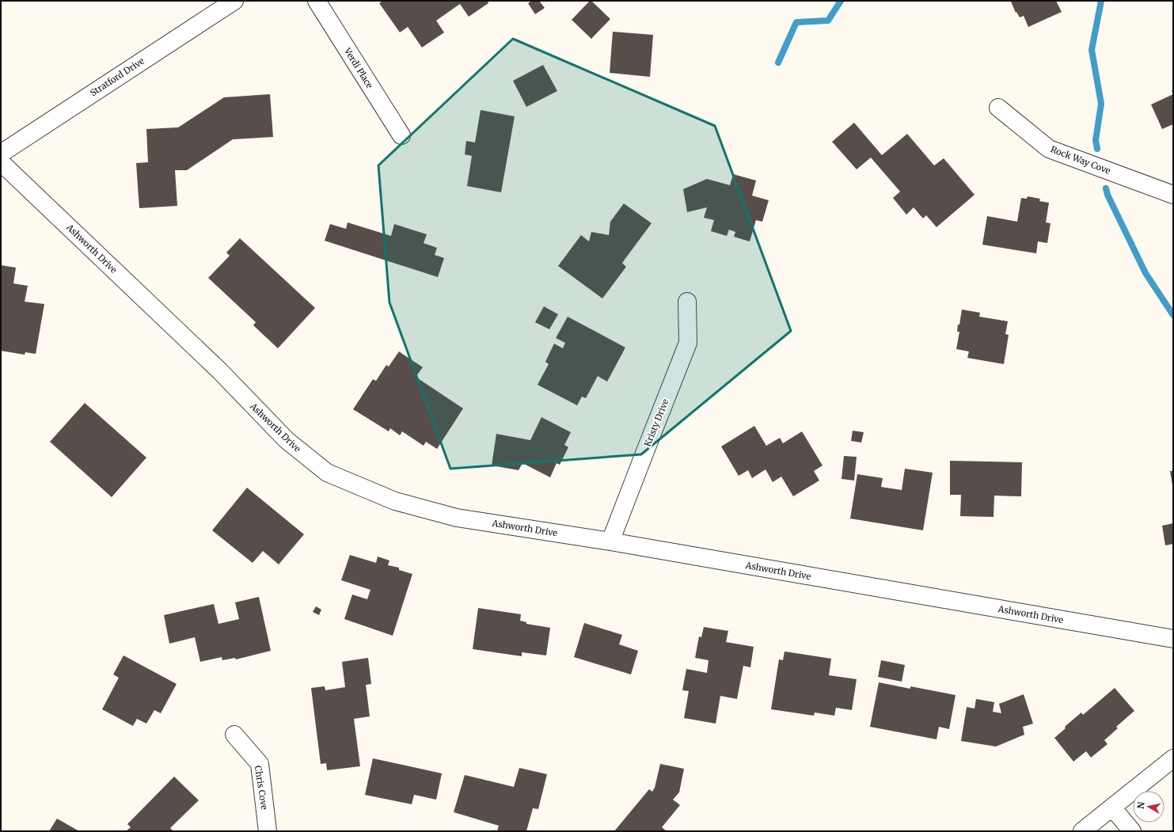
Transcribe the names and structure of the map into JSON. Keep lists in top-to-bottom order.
{
  "streets": {
    "street": [
      "Verdi Place",
      "Stratford Drive",
      "Rock Way Cove",
      "Ashworth Drive",
      "Kristy Drive",
      "Chris Cove"
    ]
  },
  "crossings": [
    ["Ashworth Drive", "Kristy Drive"]
  ],
  "north": "left"
}
